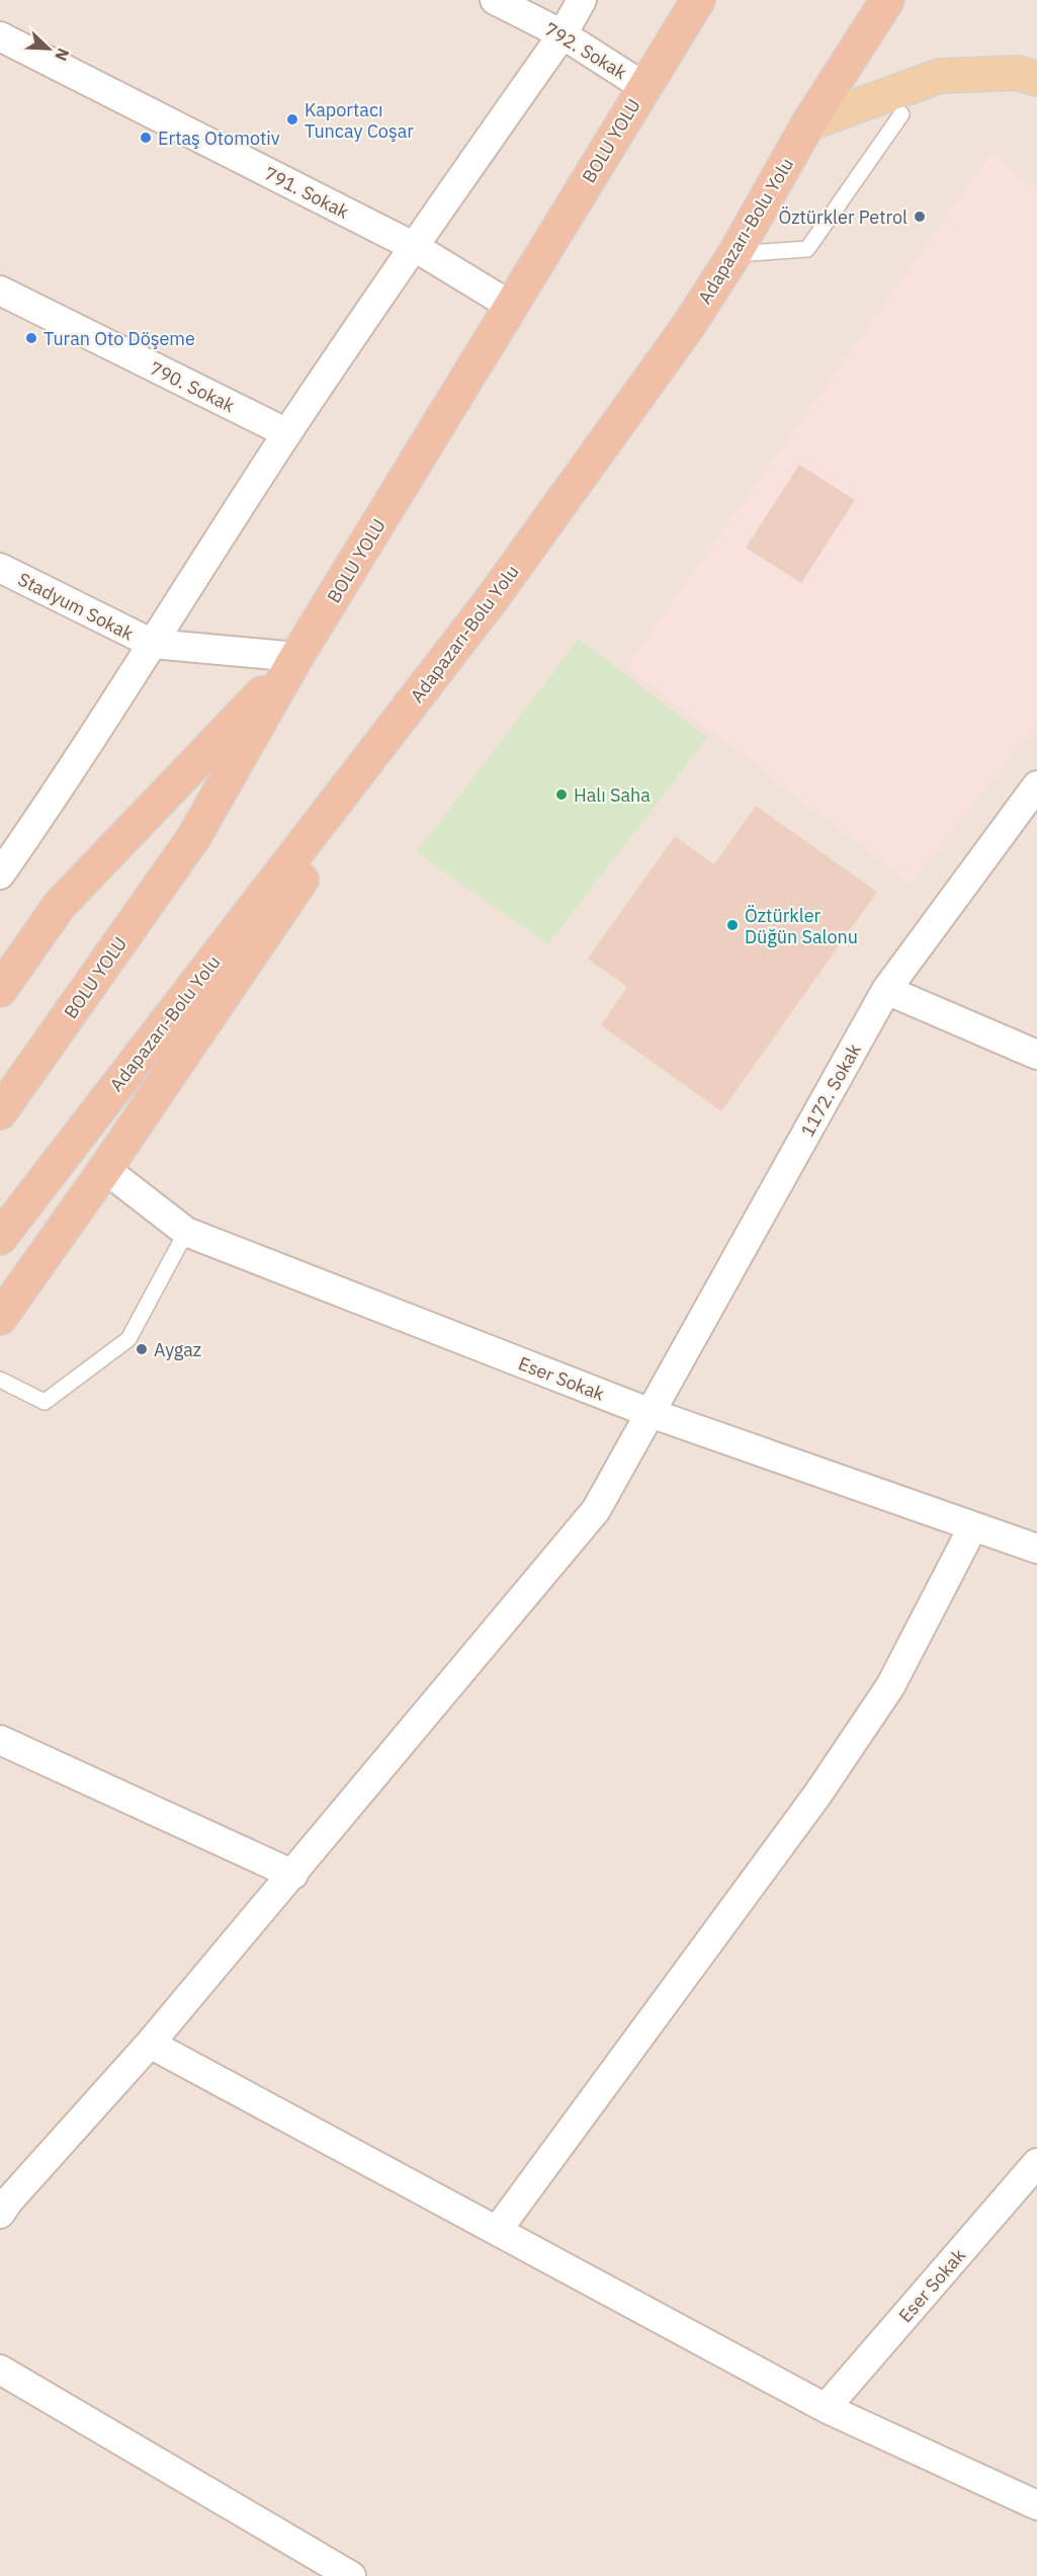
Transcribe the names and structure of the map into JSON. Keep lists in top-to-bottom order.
{
  "streets": {
    "highway": ["BOLU YOLU", "Adapazarı-Bolu Yolu"],
    "street": [
      "792. Sokak",
      "791. Sokak",
      "790. Sokak",
      "Stadyum Sokak",
      "1172. Sokak",
      "Eser Sokak"
    ]
  },
  "crossings": [
    ["792. Sokak", "BOLU YOLU"],
    ["BOLU YOLU", "791. Sokak"],
    ["1172. Sokak", "Eser Sokak"]
  ],
  "places": [
    "Kaportacı Tuncay Coşar",
    "Ertaş Otomotiv",
    "Öztürkler Petrol",
    "Turan Oto Döşeme",
    "Halı Saha",
    "Öztürkler Düğün Salonu",
    "Aygaz"
  ],
  "north": "bottom right"
}
